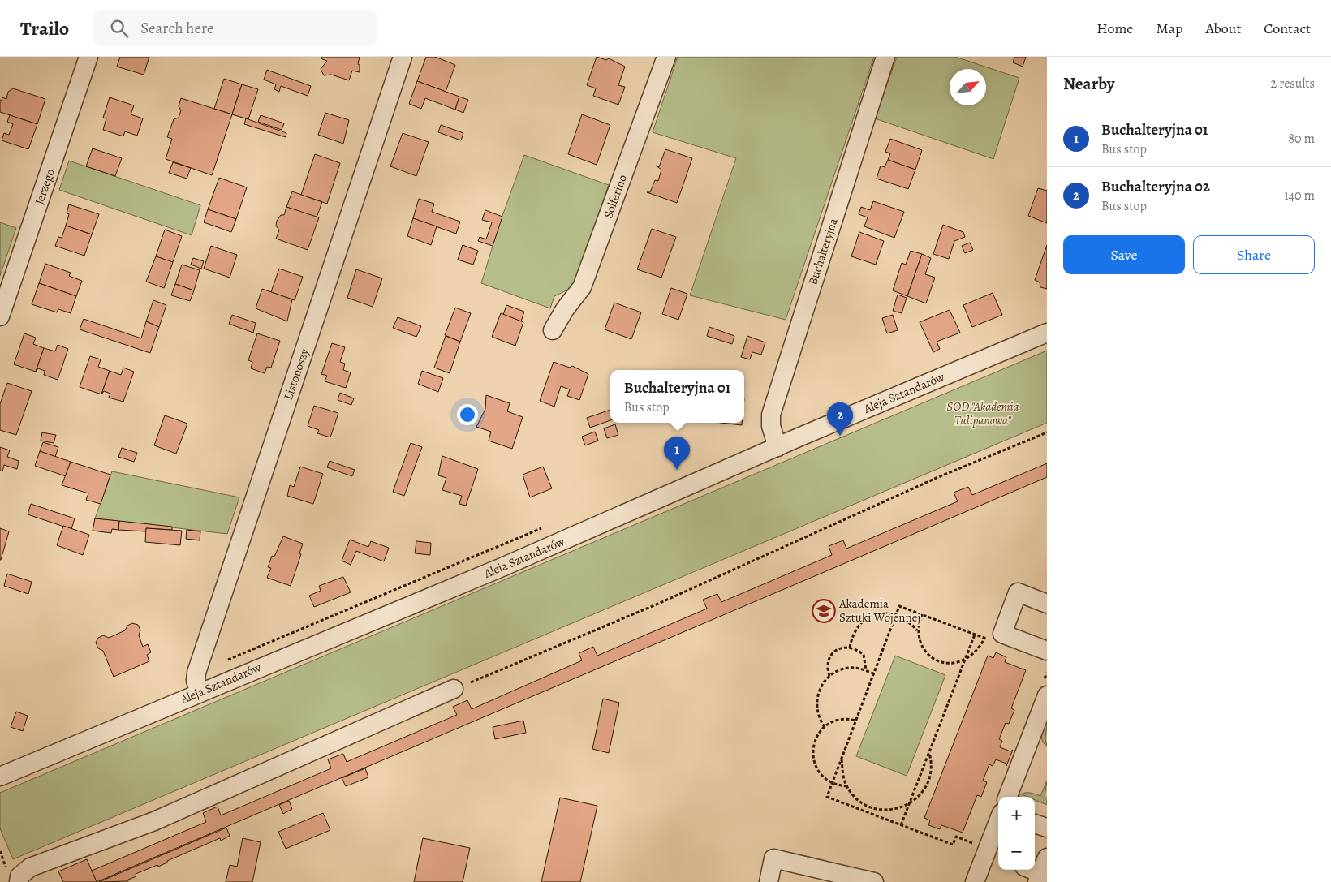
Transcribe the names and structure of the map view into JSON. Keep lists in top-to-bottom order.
{
  "streets": {
    "street": [
      "Jerzego",
      "Solferino",
      "Buchalteryjna",
      "Listonoszy",
      "Aleja Sztandarów"
    ]
  },
  "crossings": [
    ["Buchalteryjna", "Aleja Sztandarów"],
    ["Listonoszy", "Aleja Sztandarów"]
  ],
  "parks": ["SOD \"Akademia Tulipanowa\""],
  "places": {
    "school or university": ["Akademia Sztuki Wojennej"]
  },
  "north": "top right",
  "page": {
    "header": "Trailo",
    "search": "Search here",
    "nav": [
      "Home",
      "Map",
      "About",
      "Contact"
    ],
    "heading": ["Nearby", "2 results"],
    "list": [
      {
        "mark": "1",
        "name": "Buchalteryjna 01",
        "note": "Bus stop",
        "value": "80 m"
      },
      {
        "mark": "2",
        "name": "Buchalteryjna 02",
        "note": "Bus stop",
        "value": "140 m"
      }
    ],
    "buttons": ["Save", "Share"],
    "popup": ["Buchalteryjna 01", "Bus stop"],
    "pins": ["2", "1"],
    "map_buttons": ["+", "−"]
  }
}
